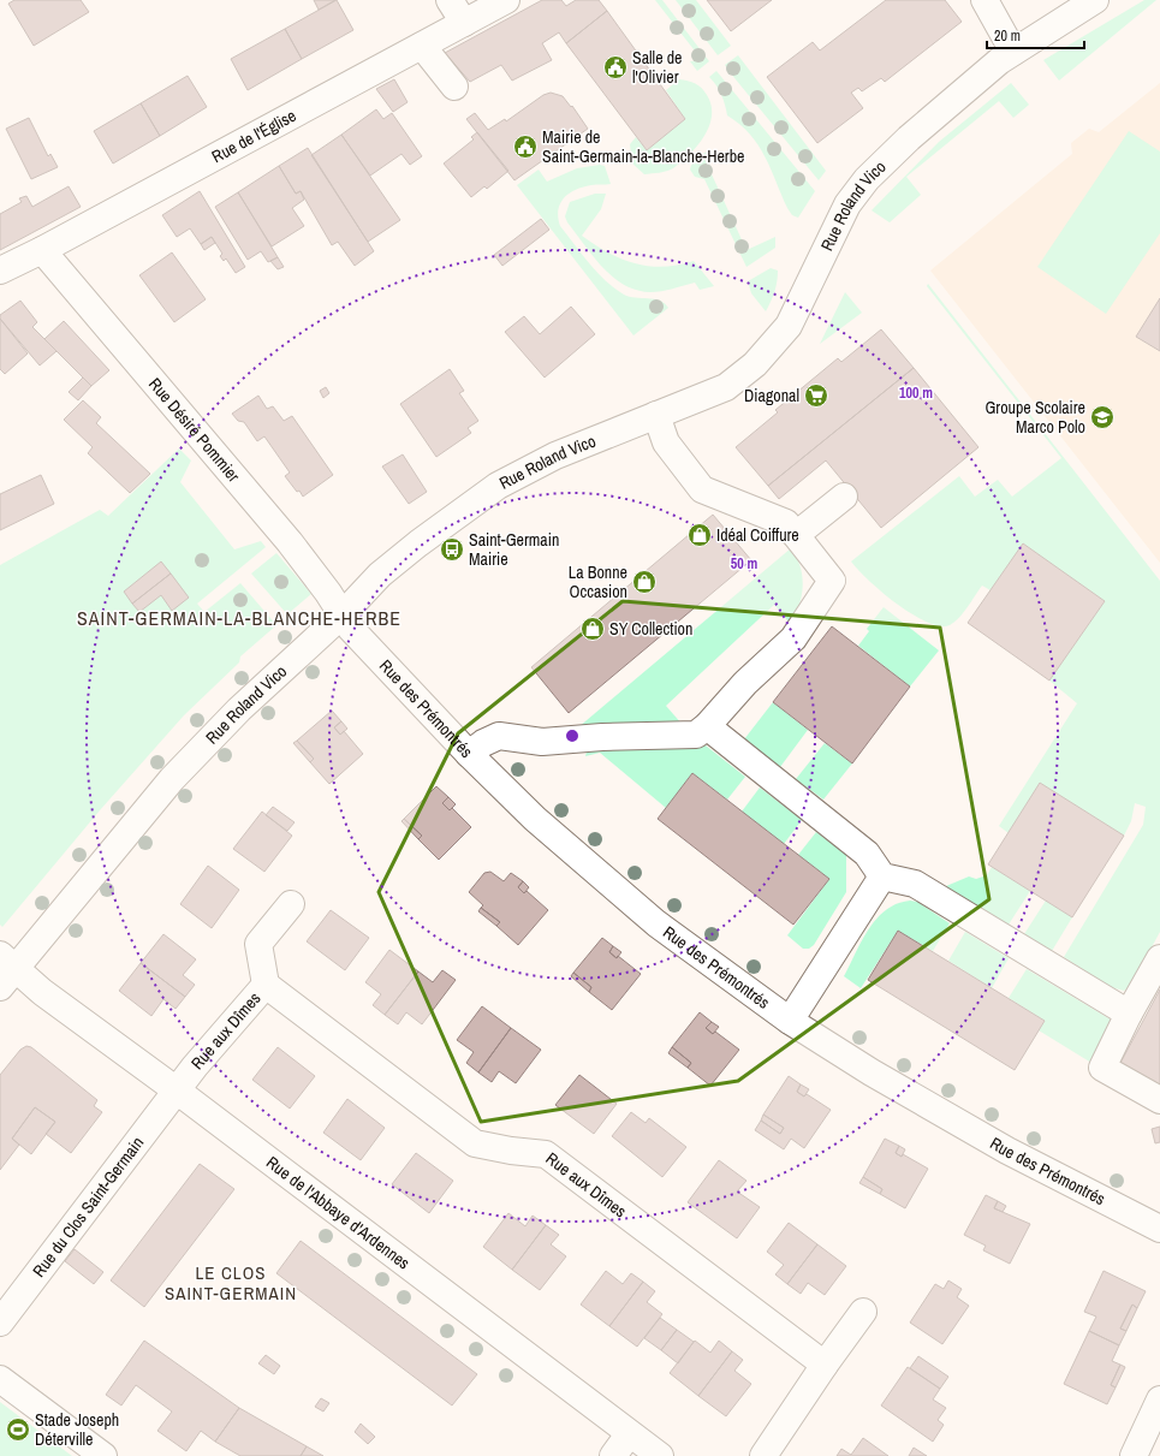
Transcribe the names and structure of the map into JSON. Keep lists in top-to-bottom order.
{
  "streets": {
    "street": [
      "Rue de l'Église",
      "Rue Roland Vico",
      "Rue Désiré Pommier",
      "Rue des Prémontrés",
      "Rue aux Dîmes",
      "Rue du Clos Saint-Germain",
      "Rue de l'Abbaye d'Ardennes"
    ]
  },
  "crossings": [
    ["Rue de l'Église", "Rue Désiré Pommier"],
    ["Rue Roland Vico", "Rue Désiré Pommier"],
    ["Rue Roland Vico", "Rue des Prémontrés"],
    ["Rue Roland Vico", "Rue de l'Abbaye d'Ardennes"],
    ["Rue Désiré Pommier", "Rue des Prémontrés"],
    ["Rue aux Dîmes", "Rue du Clos Saint-Germain"],
    ["Rue aux Dîmes", "Rue de l'Abbaye d'Ardennes"],
    ["Rue du Clos Saint-Germain", "Rue de l'Abbaye d'Ardennes"]
  ],
  "districts": ["SAINT-GERMAIN-LA-BLANCHE-HERBE", "LE CLOS SAINT-GERMAIN"],
  "places": {
    "public building": ["Salle de l'Olivier", "Mairie de Saint-Germain-la-Blanche-Herbe"],
    "supermarket": ["Diagonal"],
    "school or university": ["Groupe Scolaire Marco Polo"],
    "shop": ["Idéal Coiffure", "La Bonne Occasion", "SY Collection"],
    "bus stop": ["Saint-Germain Mairie"],
    "sports": ["Stade Joseph Déterville"]
  },
  "scale_bar": "20 m",
  "rings": ["100 m", "50 m"]
}
